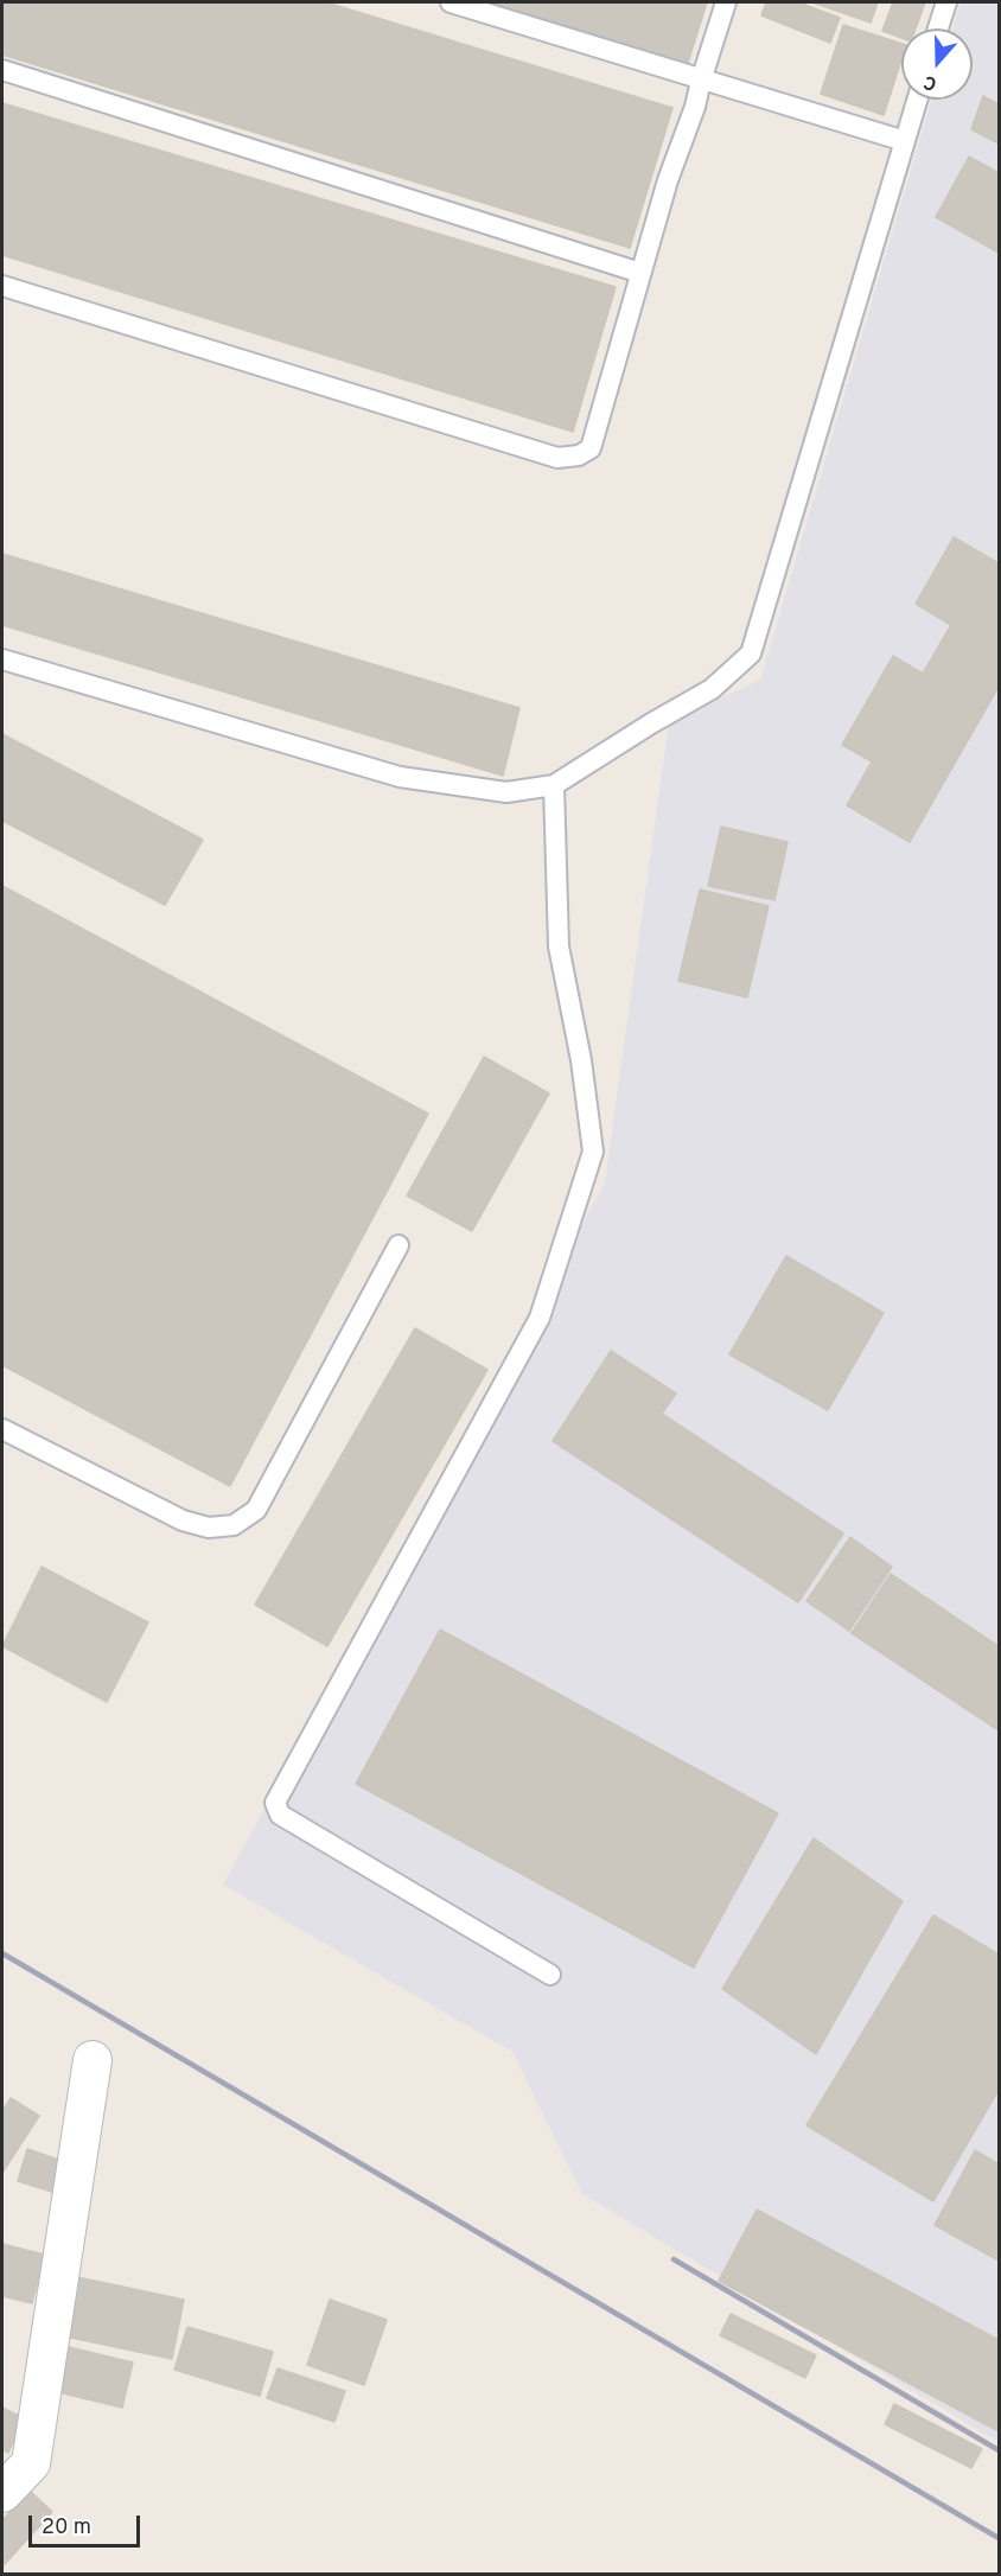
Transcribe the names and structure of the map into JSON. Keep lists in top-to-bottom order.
{
  "scale_bar": "20 m",
  "north": "bottom"
}
